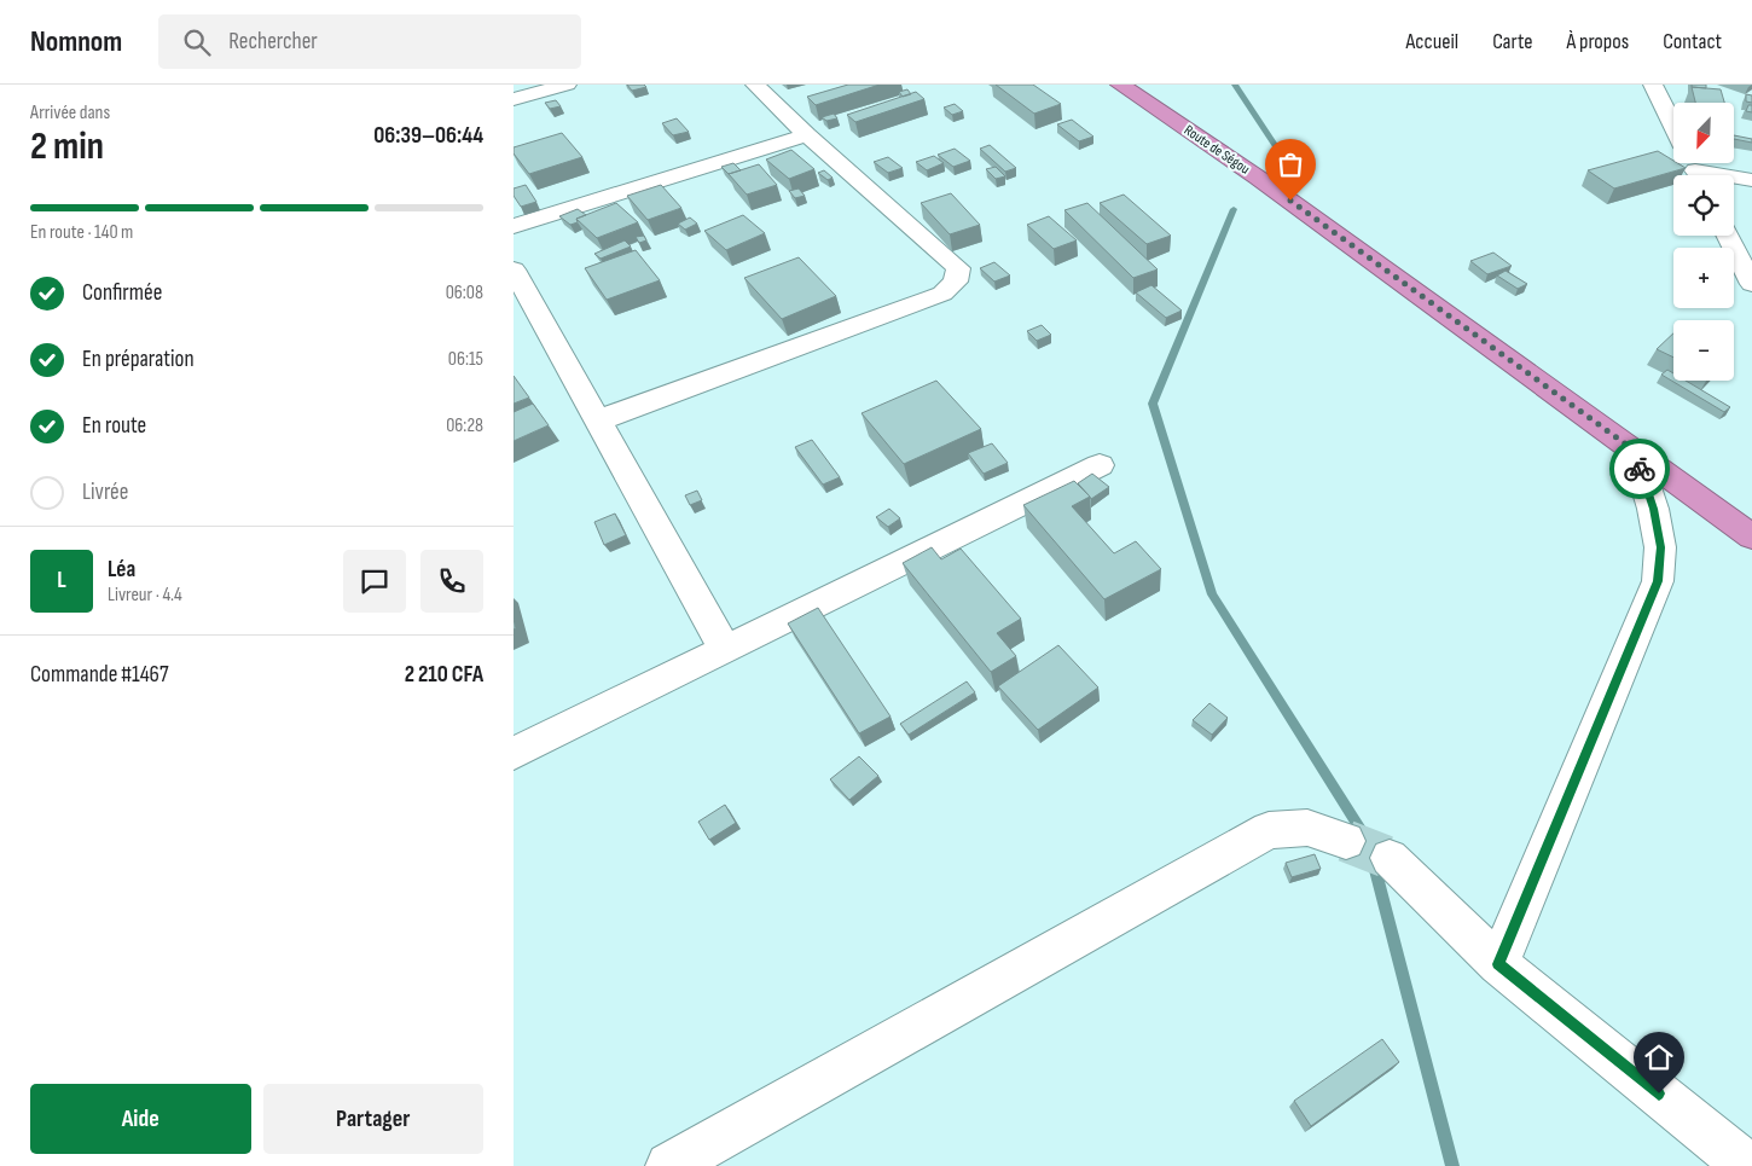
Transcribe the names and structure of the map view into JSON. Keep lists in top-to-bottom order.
{
  "streets": {
    "highway": ["Route de Ségou"]
  },
  "north": "bottom left",
  "page": {
    "header": "Nomnom",
    "search": "Rechercher",
    "nav": [
      "Accueil",
      "Carte",
      "À propos",
      "Contact"
    ],
    "heading": ["2 min", "Arrivée dans", "06:39–06:44"],
    "panel": [
      "Léa",
      "Livreur · 4.4",
      "Commande #1467",
      "2 210 CFA"
    ],
    "map_buttons": ["+", "−"],
    "bar": "En route · 140 m",
    "list": [
      ["Confirmée", "06:08"],
      ["En préparation", "06:15"],
      ["En route", "06:28"],
      "Livrée"
    ],
    "round": "L",
    "buttons": ["Aide", "Partager"]
  }
}
